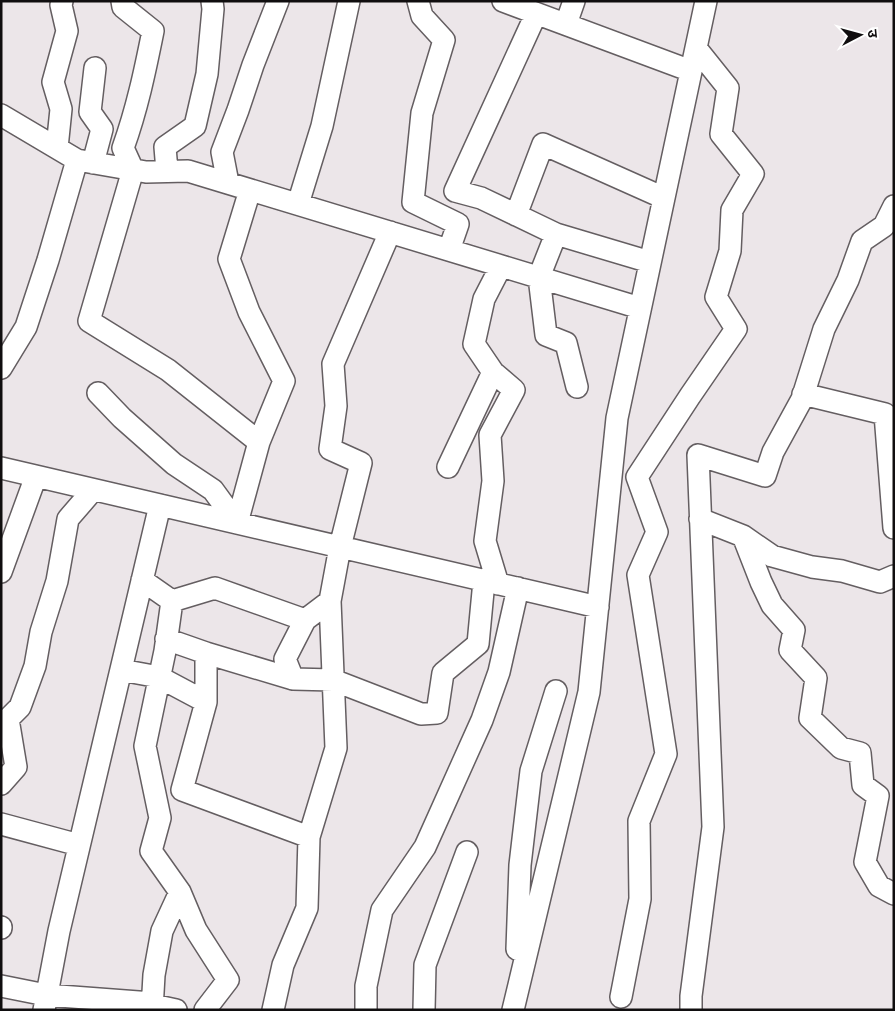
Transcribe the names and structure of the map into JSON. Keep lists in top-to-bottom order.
{
  "north": "right"
}
